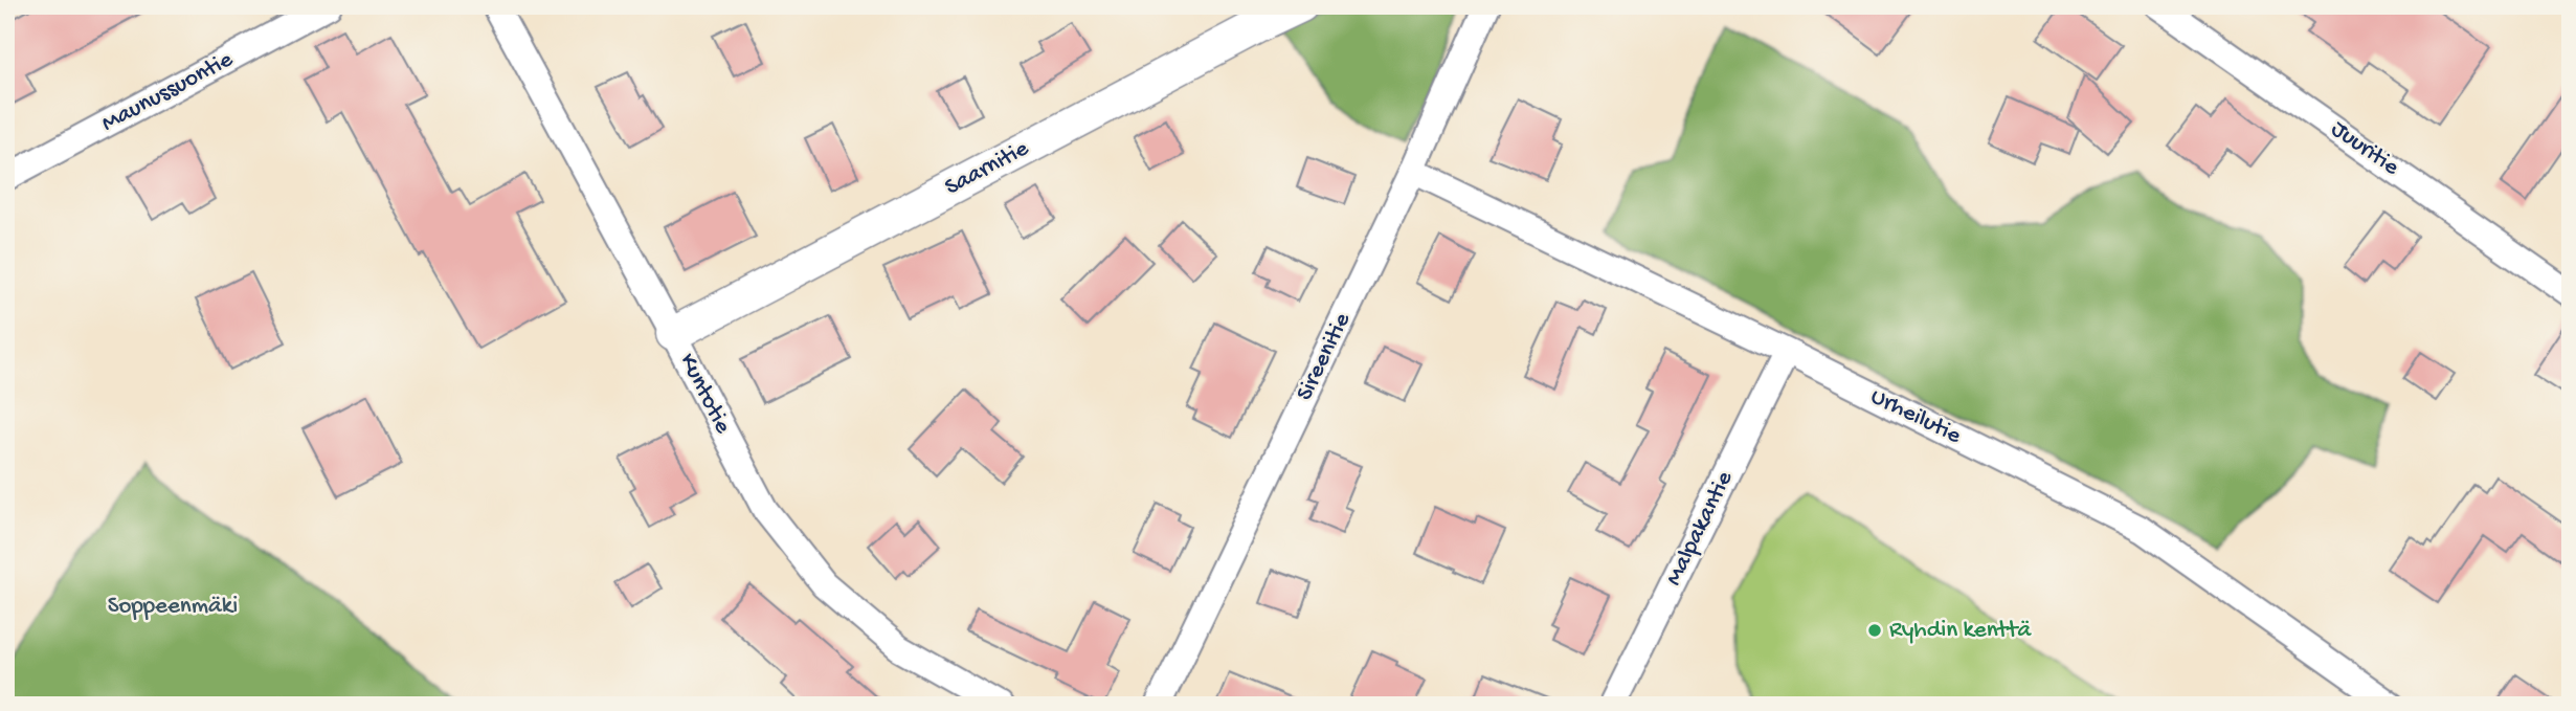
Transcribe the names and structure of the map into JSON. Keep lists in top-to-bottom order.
{
  "streets": {
    "street": [
      "Maunussuontie",
      "Juuritie",
      "Saarnitie",
      "Sireenitie",
      "Kuntotie",
      "Urheilutie",
      "Malpakantie"
    ]
  },
  "crossings": [
    ["Saarnitie", "Kuntotie"],
    ["Sireenitie", "Urheilutie"],
    ["Urheilutie", "Malpakantie"]
  ],
  "parks": ["Soppeenmäki"],
  "places": ["Ryhdin kenttä"]
}
